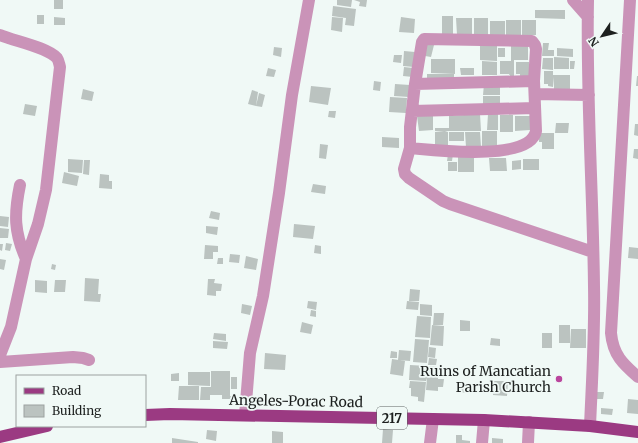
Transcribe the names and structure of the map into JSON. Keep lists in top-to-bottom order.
{
  "streets": {
    "main road": ["Angeles-Porac Road", "217"]
  },
  "places": ["Ruins of Mancatian Parish Church"],
  "legend": ["Road", "Building"],
  "north": "bottom left"
}
